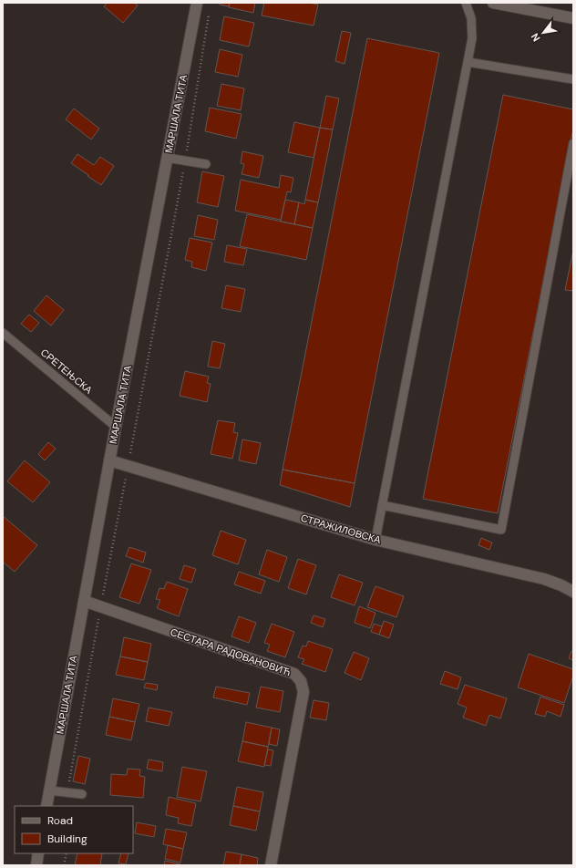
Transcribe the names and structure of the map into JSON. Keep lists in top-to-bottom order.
{
  "streets": {
    "street": ["МАРШАЛА ТИТА", "СТРАЖИЛОВСКА", "СЕСТАРА РАДОВАНОВИЋ"],
    "lane": ["СРЕТЕЊСКА"]
  },
  "crossings": [
    ["МАРШАЛА ТИТА", "СРЕТЕЊСКА"],
    ["МАРШАЛА ТИТА", "СТРАЖИЛОВСКА"],
    ["МАРШАЛА ТИТА", "СЕСТАРА РАДОВАНОВИЋ"]
  ],
  "legend": ["Road", "Building"],
  "north": "bottom left"
}
